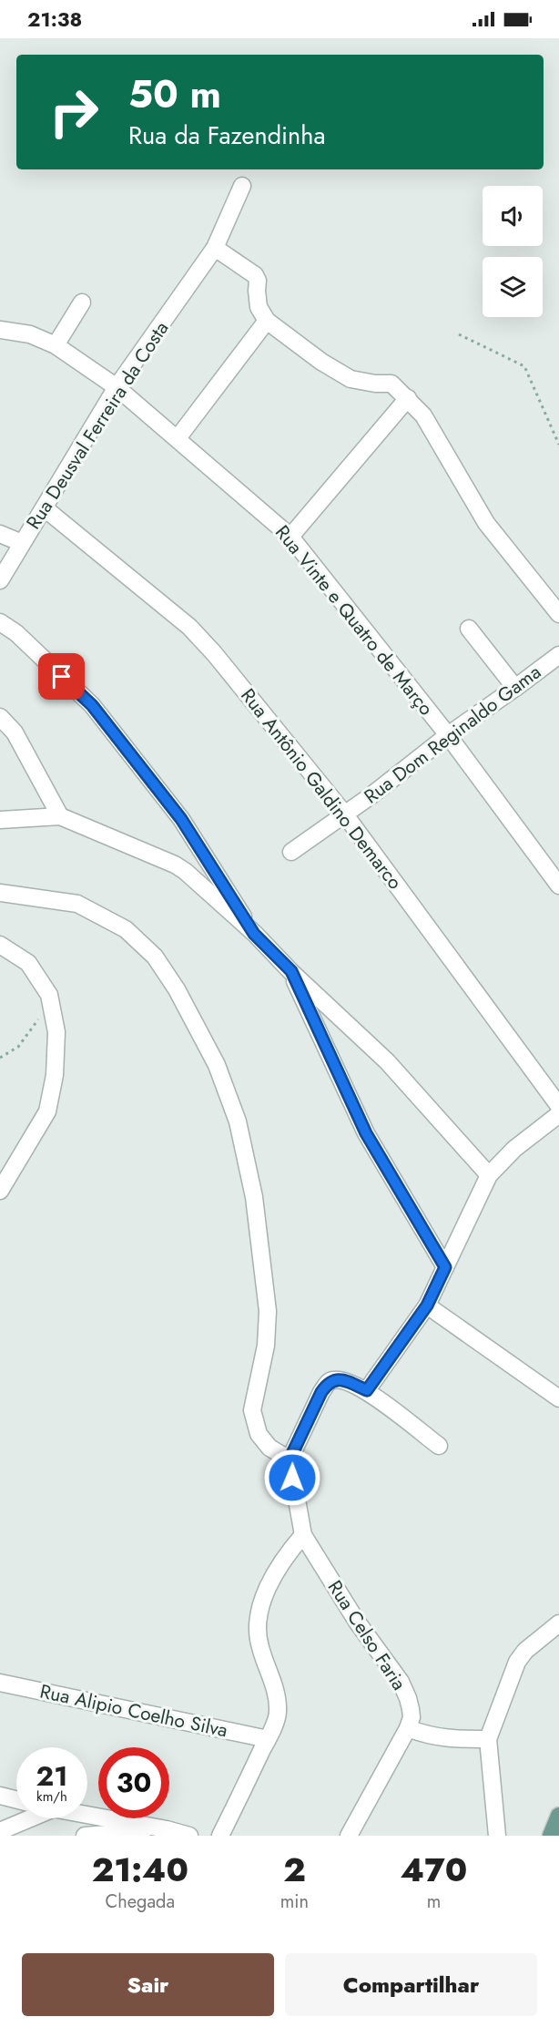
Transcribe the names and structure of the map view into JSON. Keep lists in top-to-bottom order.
{
  "streets": {
    "street": [
      "Rua Deusval Ferreira da Costa",
      "Rua Vinte e Quatro de Março",
      "Rua Dom Reginaldo Gama",
      "Rua Antônio Galdino Demarco",
      "Rua Celso Faria",
      "Rua Alipio Coelho Silva"
    ]
  },
  "crossings": [
    ["Rua Deusval Ferreira da Costa", "Rua Vinte e Quatro de Março"],
    ["Rua Deusval Ferreira da Costa", "Rua Antônio Galdino Demarco"],
    ["Rua Vinte e Quatro de Março", "Rua Dom Reginaldo Gama"],
    ["Rua Dom Reginaldo Gama", "Rua Antônio Galdino Demarco"]
  ],
  "page": {
    "status": "21:38",
    "turn": ["50 m", "Rua da Fazendinha"],
    "speed": "21 km/h",
    "limit": "30",
    "eta": [
      "21:40",
      "Chegada",
      "2",
      "min",
      "470",
      "m"
    ],
    "buttons": ["Sair", "Compartilhar"]
  }
}
